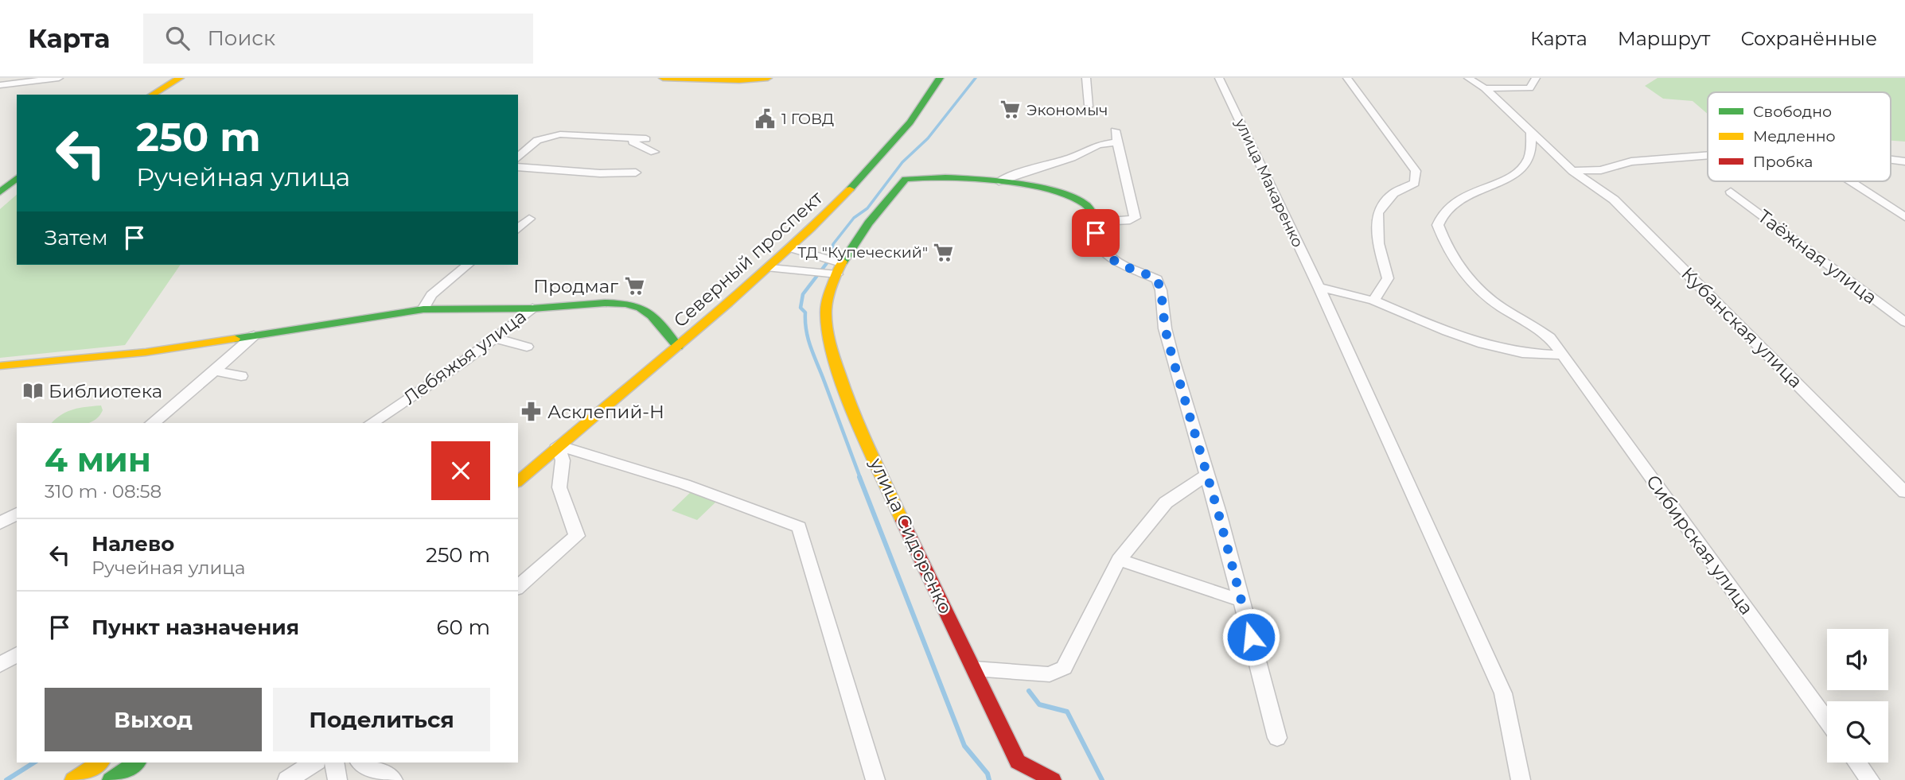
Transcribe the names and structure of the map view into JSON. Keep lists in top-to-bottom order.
{
  "streets": {
    "street": [
      "улица Макаренко",
      "Таёжная улица",
      "Северный проспект",
      "Кубанская улица",
      "Лебяжья улица",
      "улица Сидоренко",
      "Сибирская улица"
    ]
  },
  "crossings": [
    ["Кубанская улица", "Сибирская улица"]
  ],
  "places": {
    "supermarket": ["Экономыч", "ТД \"Купеческий\"", "Продмаг"],
    "public building": ["1 ГОВД"],
    "library": ["Библиотека"],
    "pharmacy": ["Асклепий-Н"]
  },
  "legend": ["Свободно", "Медленно", "Пробка"],
  "page": {
    "header": "Карта",
    "search": "Поиск",
    "nav": ["Карта", "Маршрут", "Сохранённые"],
    "turn": ["250 m", "Ручейная улица"],
    "then": "Затем",
    "heading": ["4 мин", "310 m · 08:58"],
    "list": [
      {
        "name": "Налево",
        "note": "Ручейная улица",
        "value": "250 m"
      },
      {
        "name": "Пункт назначения",
        "value": "60 m"
      }
    ],
    "buttons": ["Выход", "Поделиться"]
  }
}
